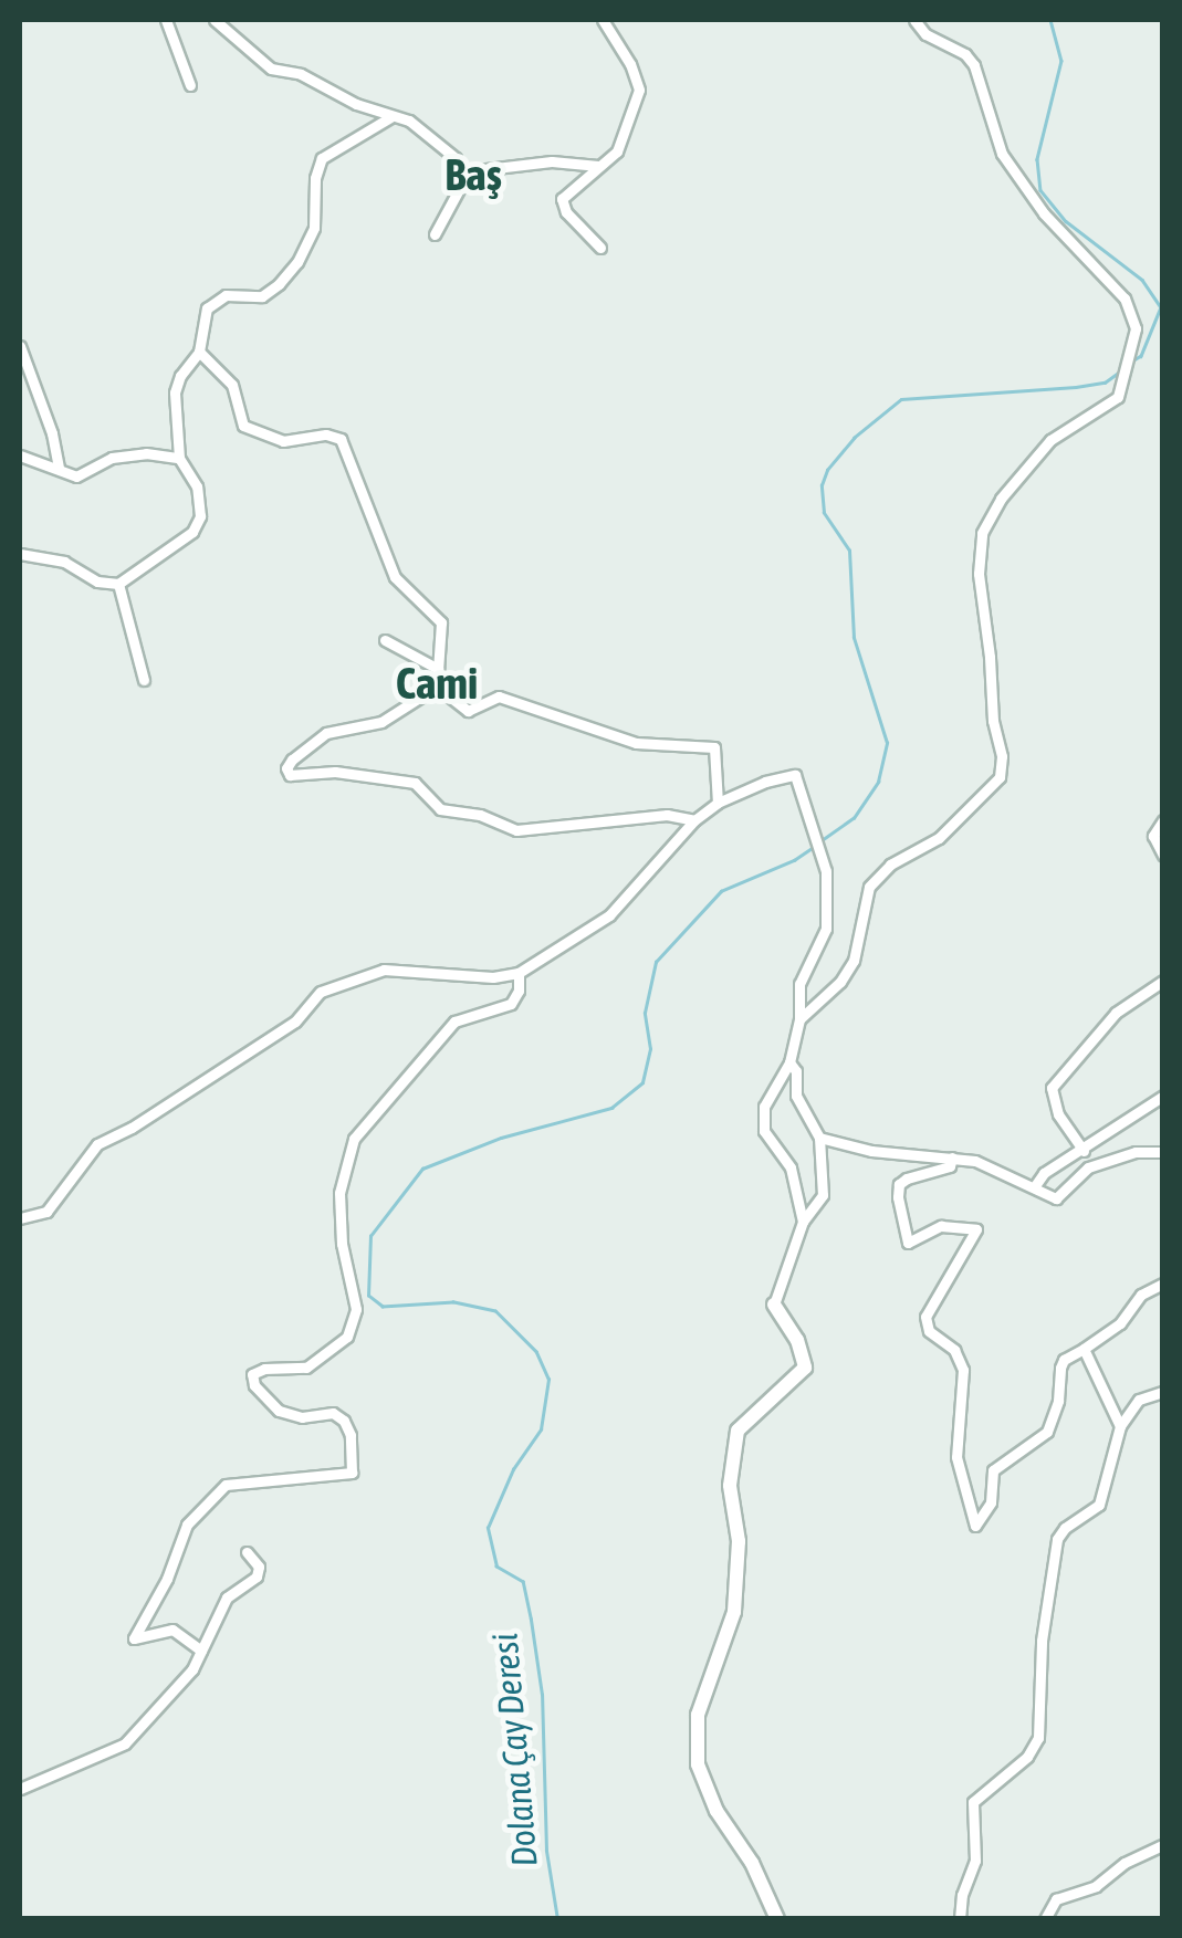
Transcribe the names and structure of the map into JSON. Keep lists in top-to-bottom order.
{
  "districts": ["Baş", "Cami"],
  "water": ["Dolana Çay Deresi"]
}
